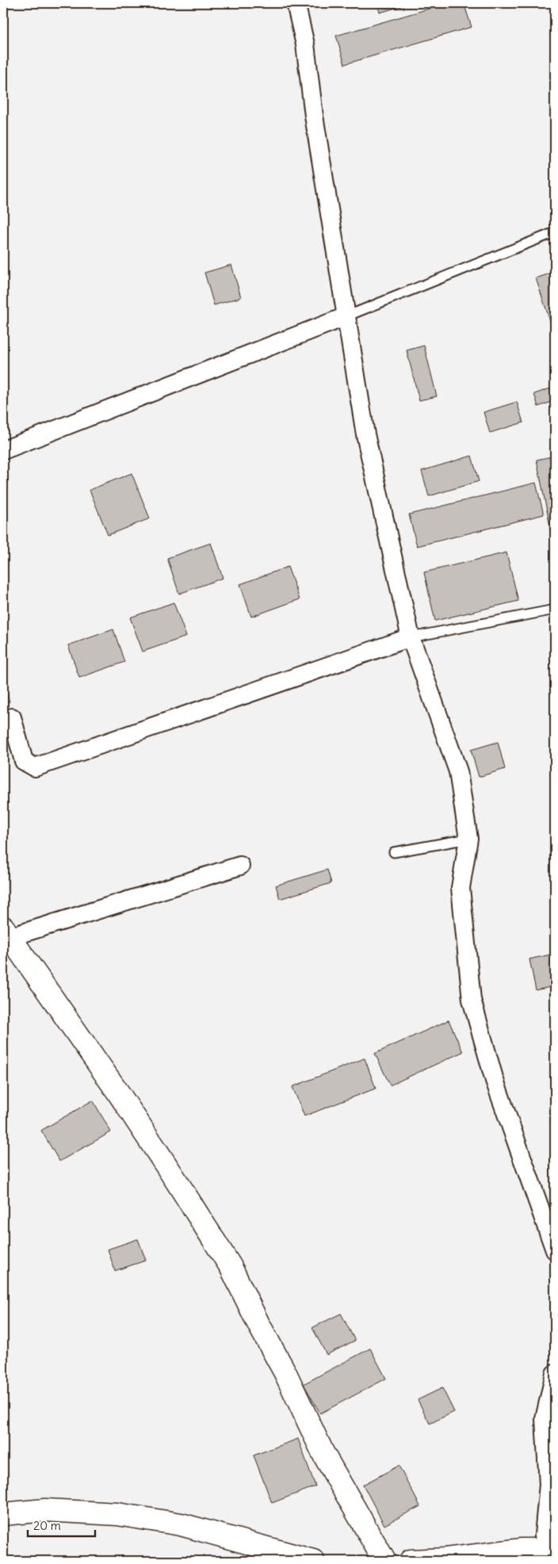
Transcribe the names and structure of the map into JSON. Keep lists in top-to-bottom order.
{
  "scale_bar": "20 m"
}
